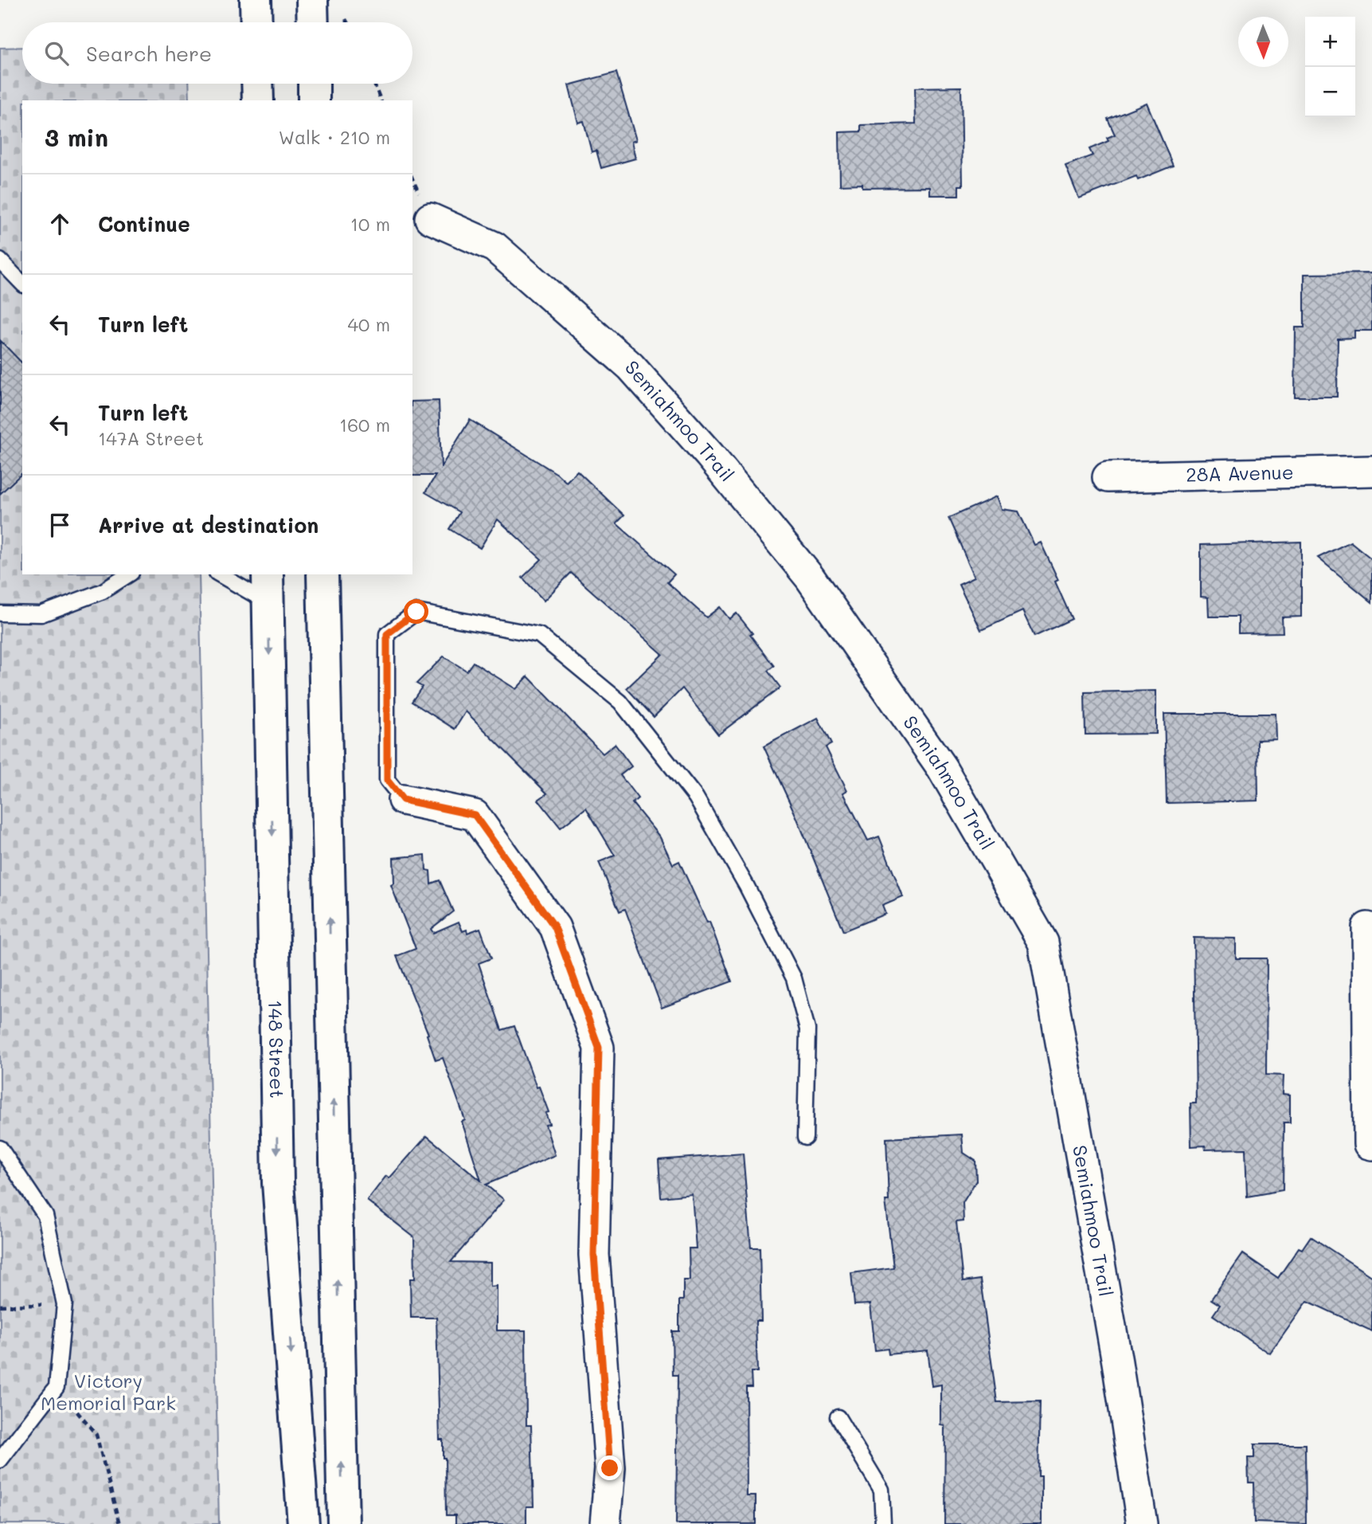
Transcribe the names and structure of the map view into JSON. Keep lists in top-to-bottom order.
{
  "streets": {
    "main road": ["148 Street"],
    "street": ["Semiahmoo Trail", "28A Avenue"]
  },
  "parks": ["Victory Memorial Park"],
  "north": "bottom",
  "page": {
    "map_buttons": ["+", "−"],
    "search": "Search here",
    "heading": ["3 min", "Walk · 210 m"],
    "list": [
      ["Continue", "10 m"],
      ["Turn left", "40 m"],
      ["Turn left", "147A Street", "160 m"],
      "Arrive at destination"
    ]
  }
}
